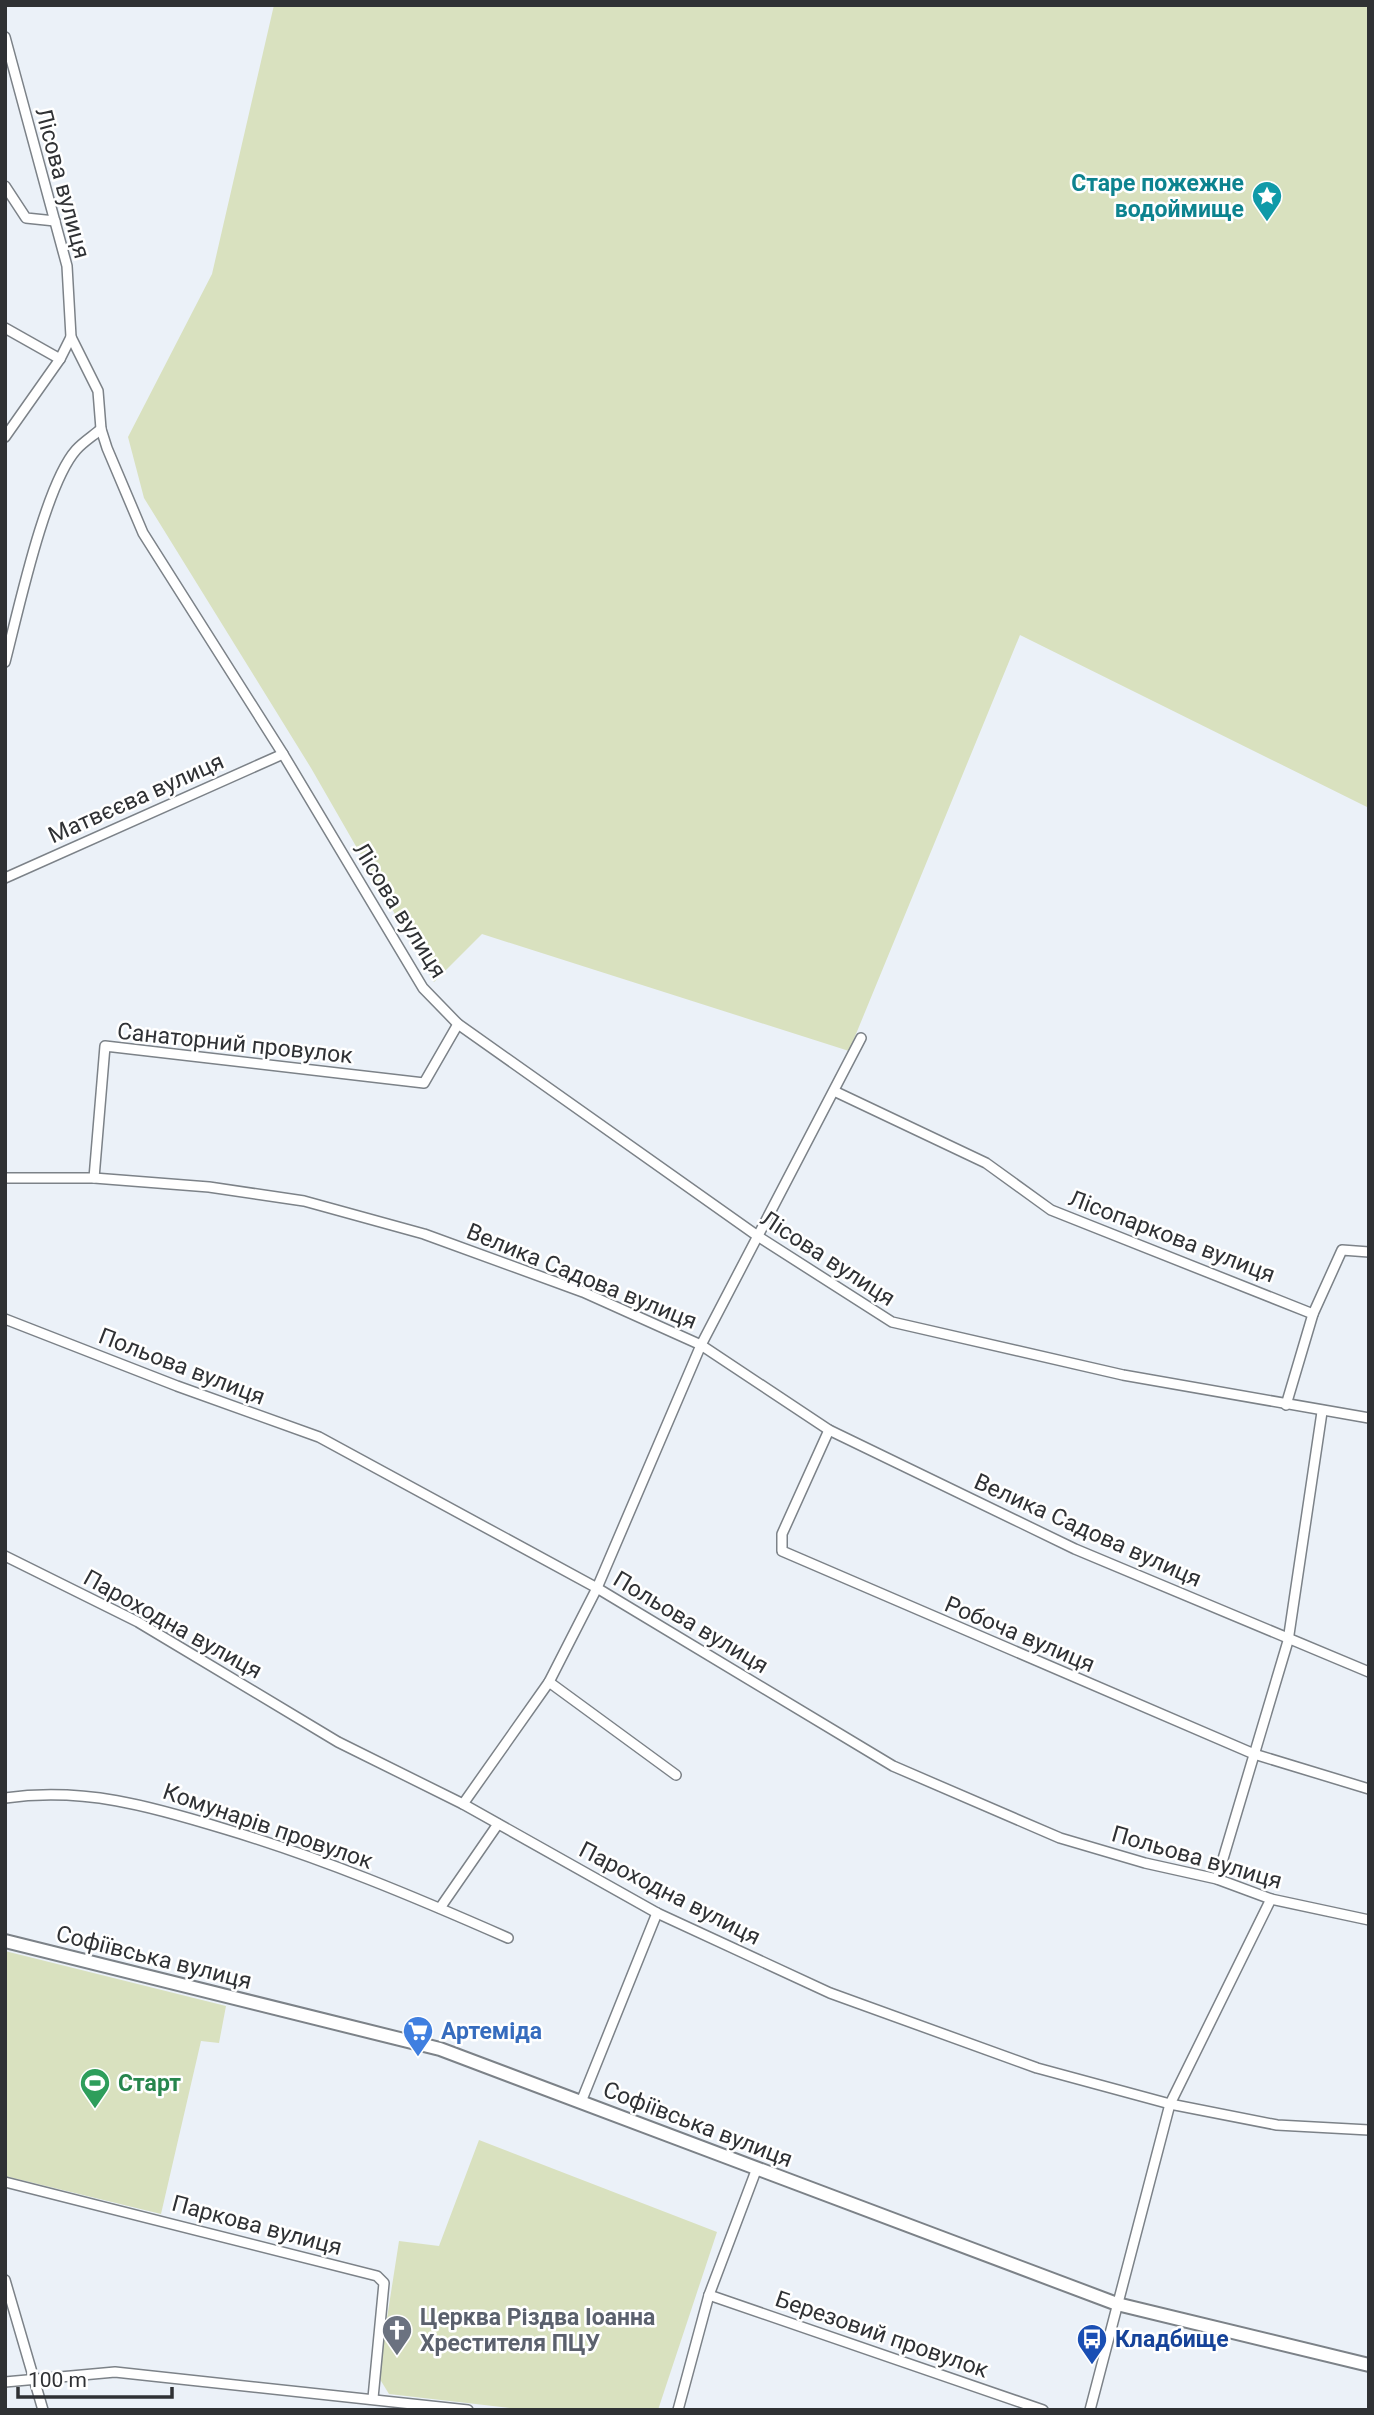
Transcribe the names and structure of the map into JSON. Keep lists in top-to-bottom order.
{
  "streets": {
    "street": [
      "Лісова вулиця",
      "Матвєєва вулиця",
      "Санаторний провулок",
      "Лісопаркова вулиця",
      "Велика Садова вулиця",
      "Польова вулиця",
      "Пароходна вулиця",
      "Робоча вулиця",
      "Комунарів провулок",
      "Софіївська вулиця",
      "Паркова вулиця",
      "Березовий провулок"
    ]
  },
  "crossings": [
    ["Лісова вулиця", "Матвєєва вулиця"],
    ["Лісова вулиця", "Санаторний провулок"],
    ["Санаторний провулок", "Велика Садова вулиця"],
    ["Велика Садова вулиця", "Робоча вулиця"]
  ],
  "places": {
    "place": ["Старе пожежне водоймище"],
    "supermarket": ["Артеміда"],
    "sports": ["Старт"],
    "church": ["Церква Різдва Іоанна Хрестителя ПЦУ"],
    "bus stop": ["Кладбище"]
  },
  "scale_bar": "100 m"
}
